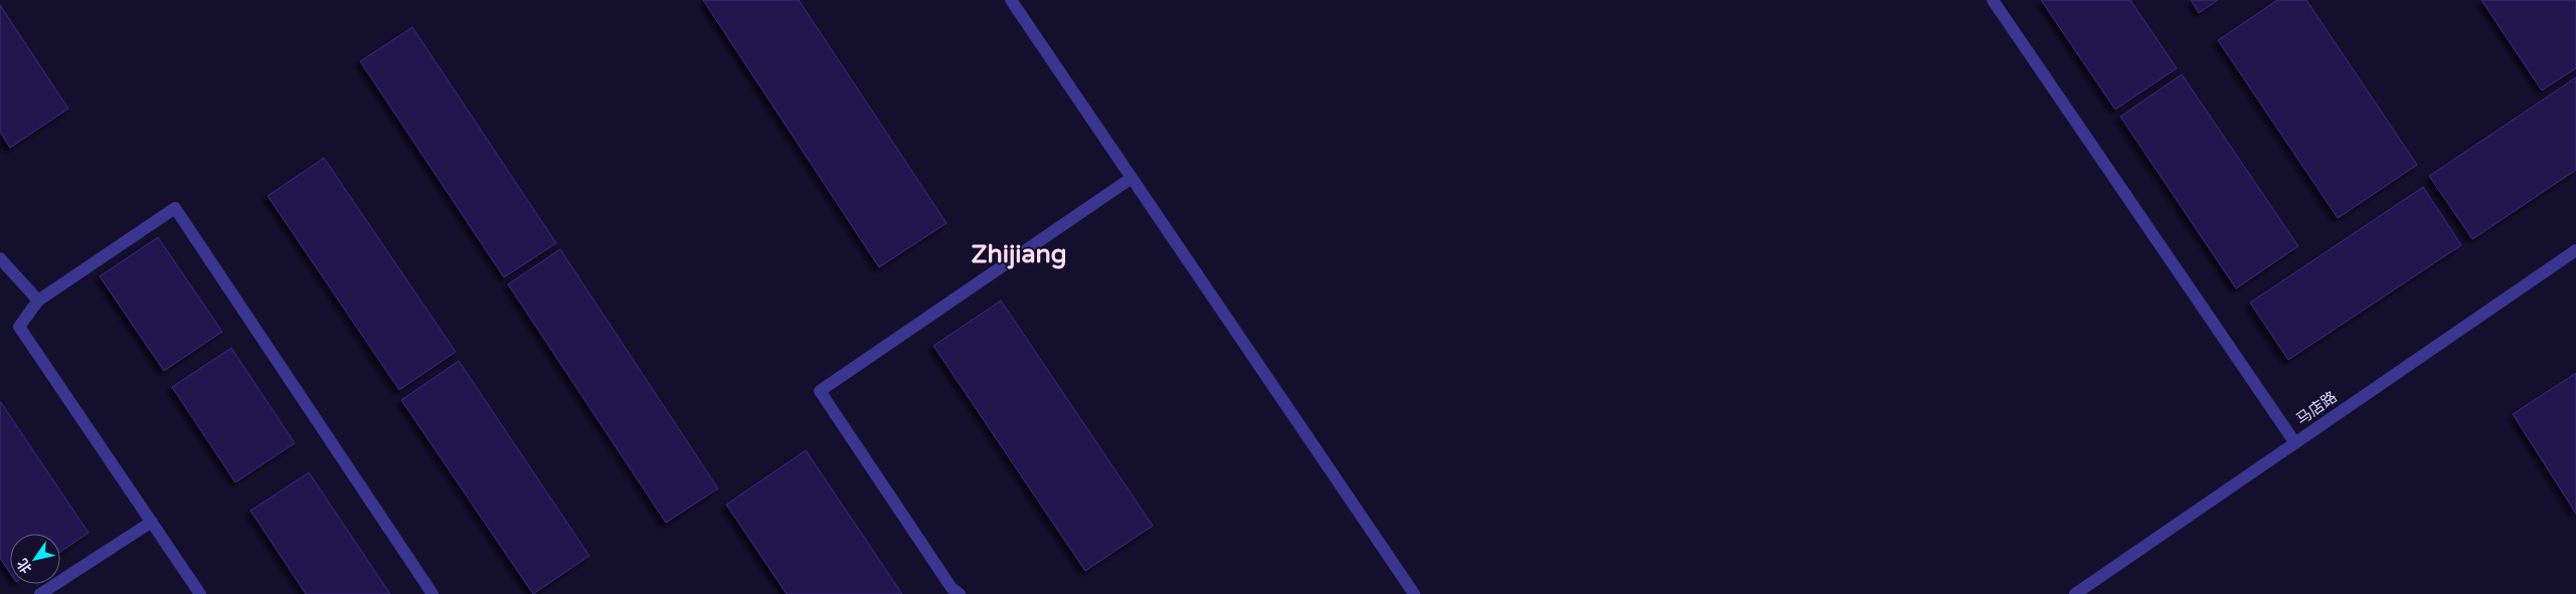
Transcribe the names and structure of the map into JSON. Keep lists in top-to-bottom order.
{
  "streets": {
    "street": ["马店路"]
  },
  "districts": ["Zhijiang"],
  "north": "bottom left"
}
